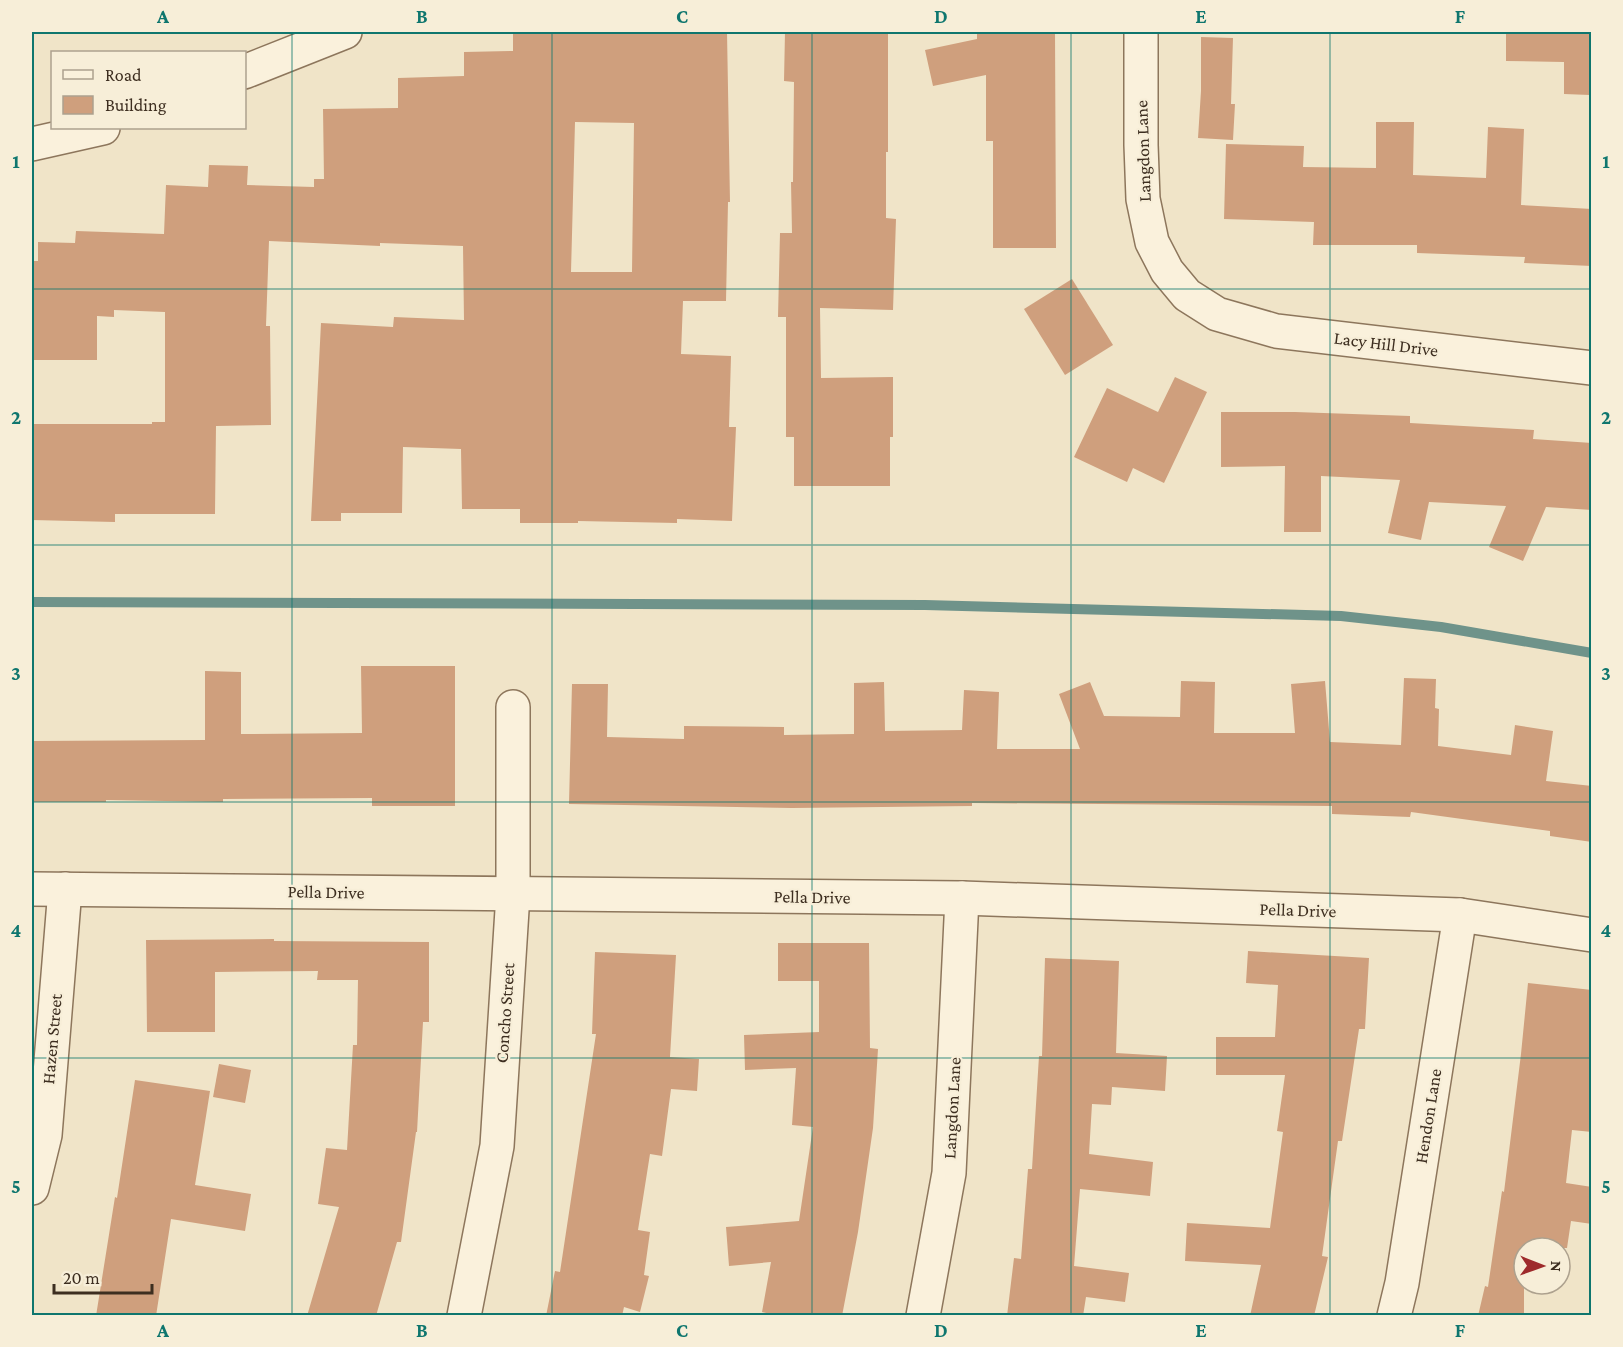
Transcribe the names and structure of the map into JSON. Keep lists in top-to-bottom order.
{
  "streets": {
    "street": [
      "Langdon Lane",
      "Lacy Hill Drive",
      "Pella Drive",
      "Concho Street",
      "Hazen Street",
      "Hendon Lane"
    ]
  },
  "crossings": [
    ["Langdon Lane", "Lacy Hill Drive"],
    ["Langdon Lane", "Pella Drive"],
    ["Pella Drive", "Concho Street"],
    ["Pella Drive", "Hazen Street"],
    ["Pella Drive", "Hendon Lane"]
  ],
  "legend": ["Road", "Building"],
  "scale_bar": "20 m",
  "north": "right",
  "grid": {
    "columns": [
      "A",
      "B",
      "C",
      "D",
      "E",
      "F"
    ],
    "rows": [
      "1",
      "2",
      "3",
      "4",
      "5"
    ]
  }
}
